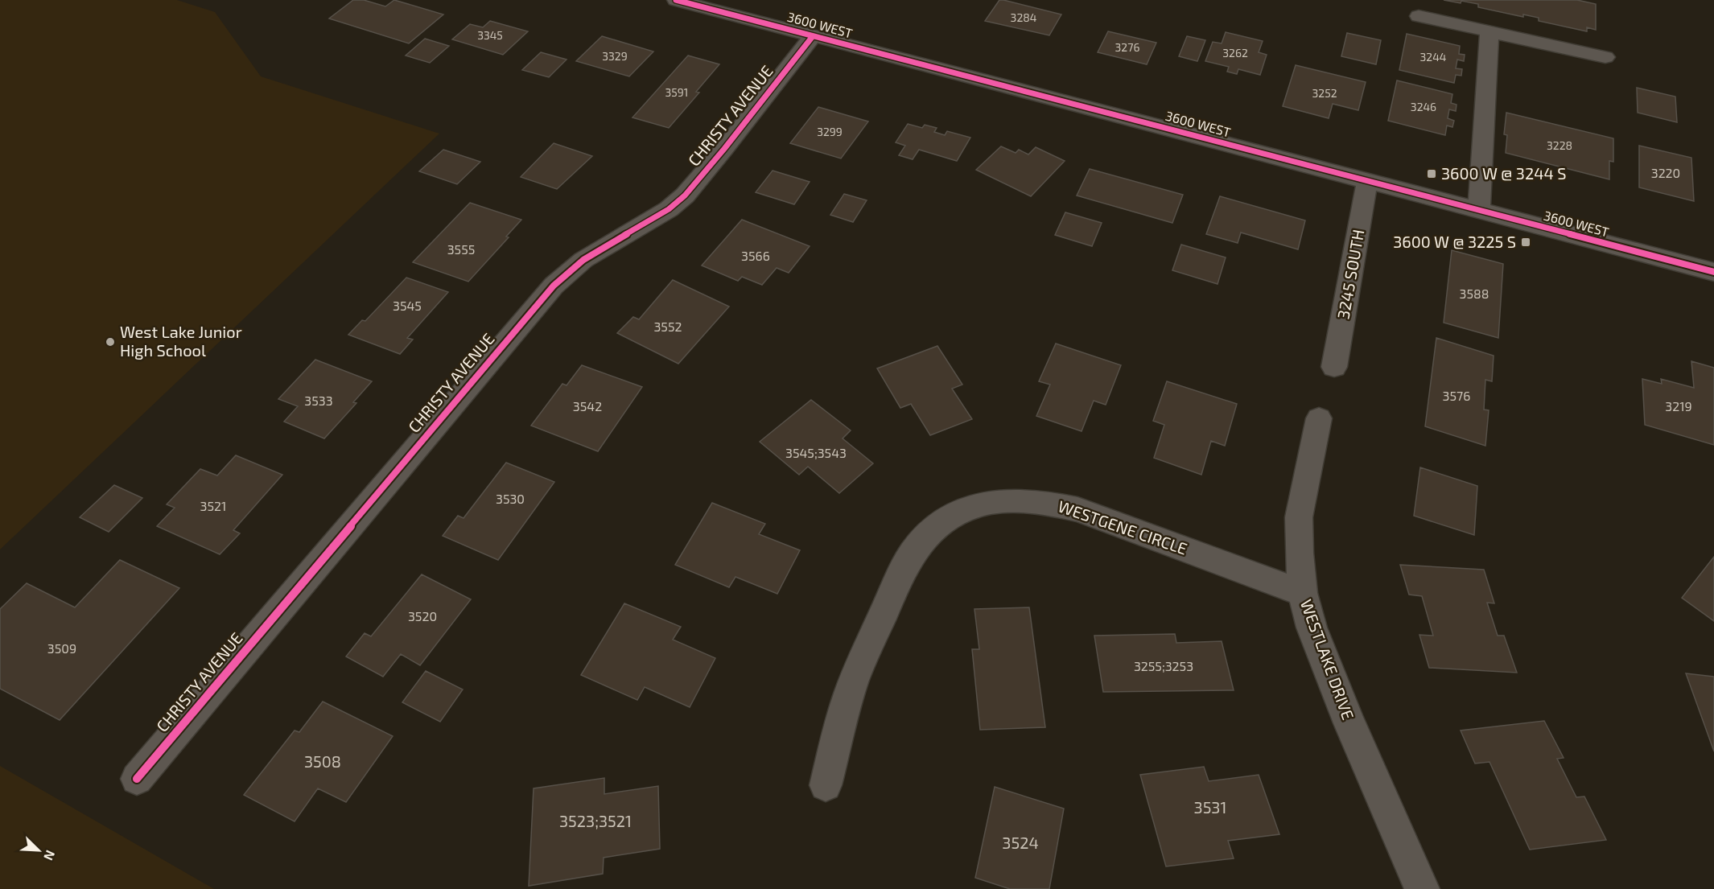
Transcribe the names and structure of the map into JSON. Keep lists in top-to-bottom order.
{
  "streets": {
    "street": [
      "3600 WEST",
      "CHRISTY AVENUE",
      "3245 SOUTH",
      "WESTGENE CIRCLE",
      "WESTLAKE DRIVE"
    ]
  },
  "crossings": [
    ["3600 WEST", "CHRISTY AVENUE"],
    ["3600 WEST", "3245 SOUTH"],
    ["WESTGENE CIRCLE", "WESTLAKE DRIVE"]
  ],
  "places": {
    "transit": ["3600 W @ 3244 S", "3600 W @ 3225 S"],
    "other": ["West Lake Junior High School"]
  },
  "house_numbers": [
    "3284",
    "3345",
    "3276",
    "3262",
    "3329",
    "3244",
    "3591",
    "3252",
    "3246",
    "3299",
    "3228",
    "3220",
    "3555",
    "3566",
    "3588",
    "3545",
    "3552",
    "3576",
    "3533",
    "3542",
    "3219",
    "3545;3543",
    "3530",
    "3521",
    "3520",
    "3509",
    "3255;3253",
    "3508",
    "3531",
    "3523;3521",
    "3524"
  ],
  "north": "bottom right"
}
